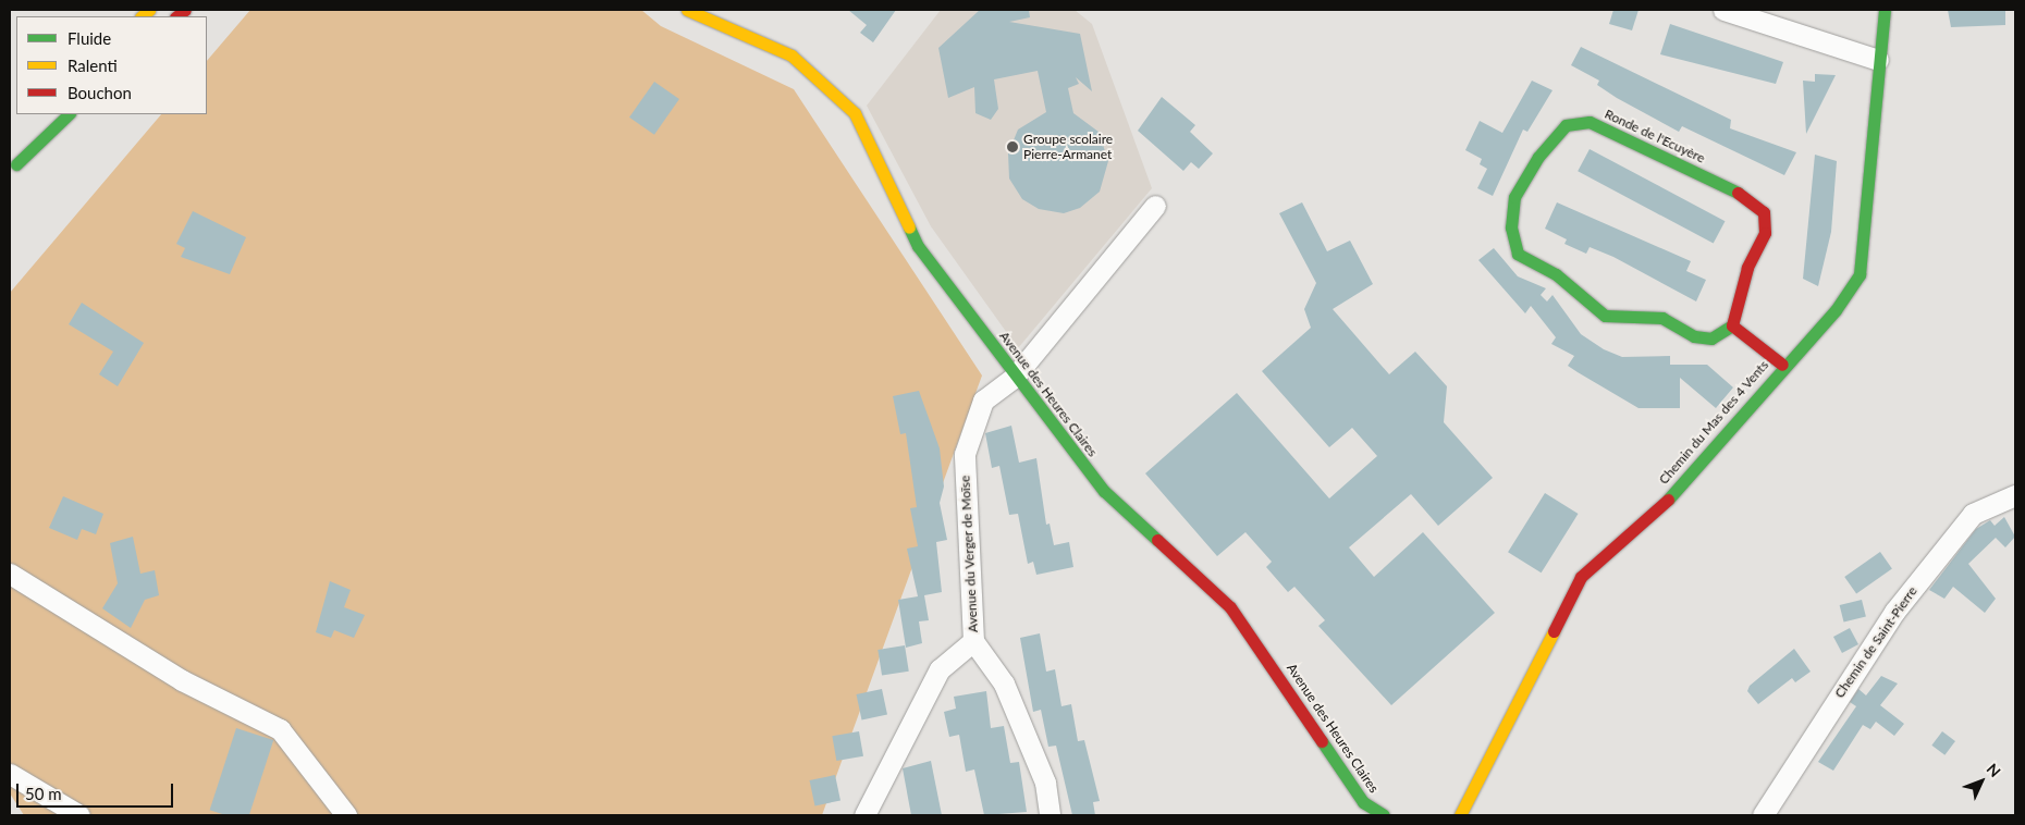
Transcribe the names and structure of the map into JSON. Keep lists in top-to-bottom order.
{
  "streets": {
    "street": [
      "Ronde de l'Ecuyère",
      "Avenue des Heures Claires",
      "Chemin du Mas des 4 Vents",
      "Avenue du Verger de Moïse",
      "Chemin de Saint-Pierre"
    ]
  },
  "crossings": [
    ["Avenue des Heures Claires", "Avenue du Verger de Moïse"]
  ],
  "places": ["Groupe scolaire Pierre-Armanet"],
  "legend": ["Fluide", "Ralenti", "Bouchon"],
  "scale_bar": "50 m",
  "north": "top right"
}
